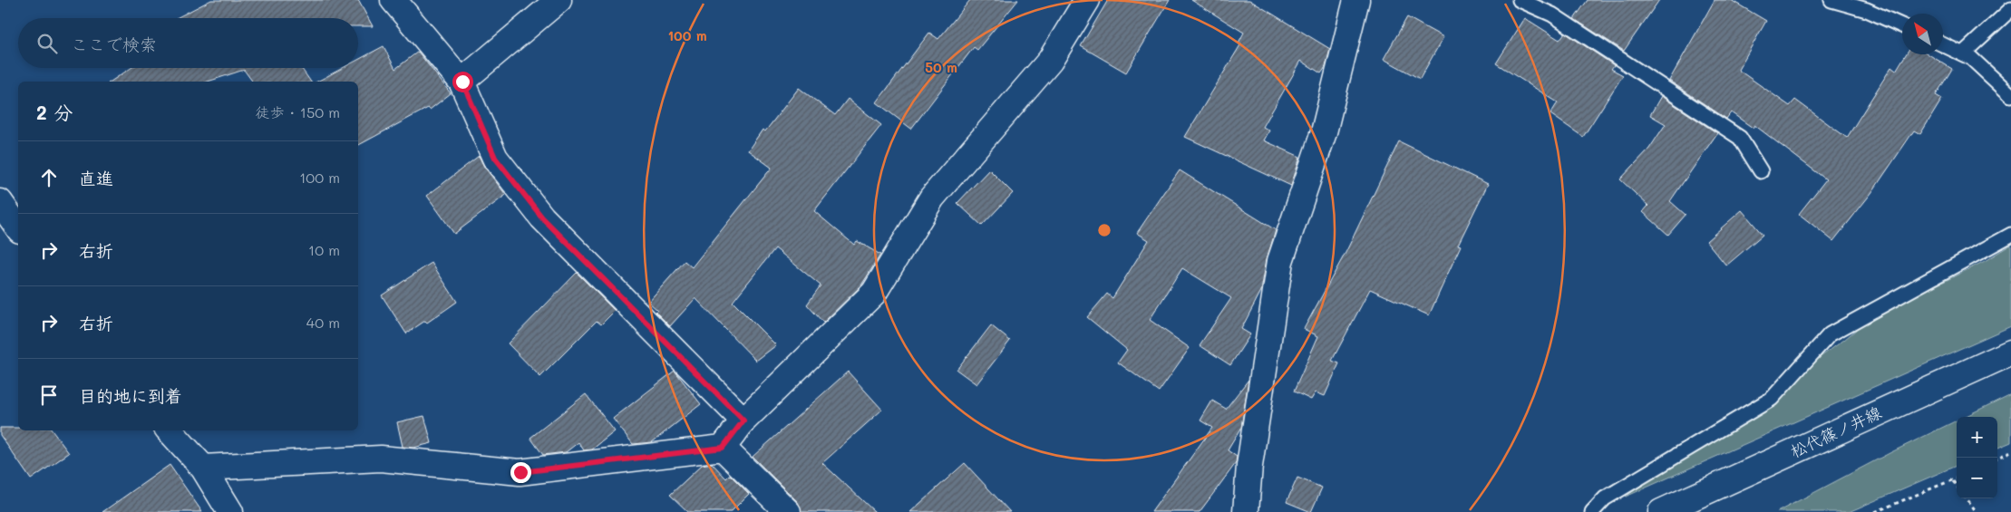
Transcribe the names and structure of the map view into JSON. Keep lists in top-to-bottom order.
{
  "streets": {
    "street": ["松代篠ノ井線"]
  },
  "north": "top left",
  "page": {
    "search": "ここで検索",
    "heading": ["2 分", "徒歩 · 150 m"],
    "list": [
      ["直進", "100 m"],
      ["右折", "10 m"],
      ["右折", "40 m"],
      "目的地に到着"
    ],
    "map_buttons": ["+", "−"]
  },
  "rings": ["100 m", "50 m"]
}
